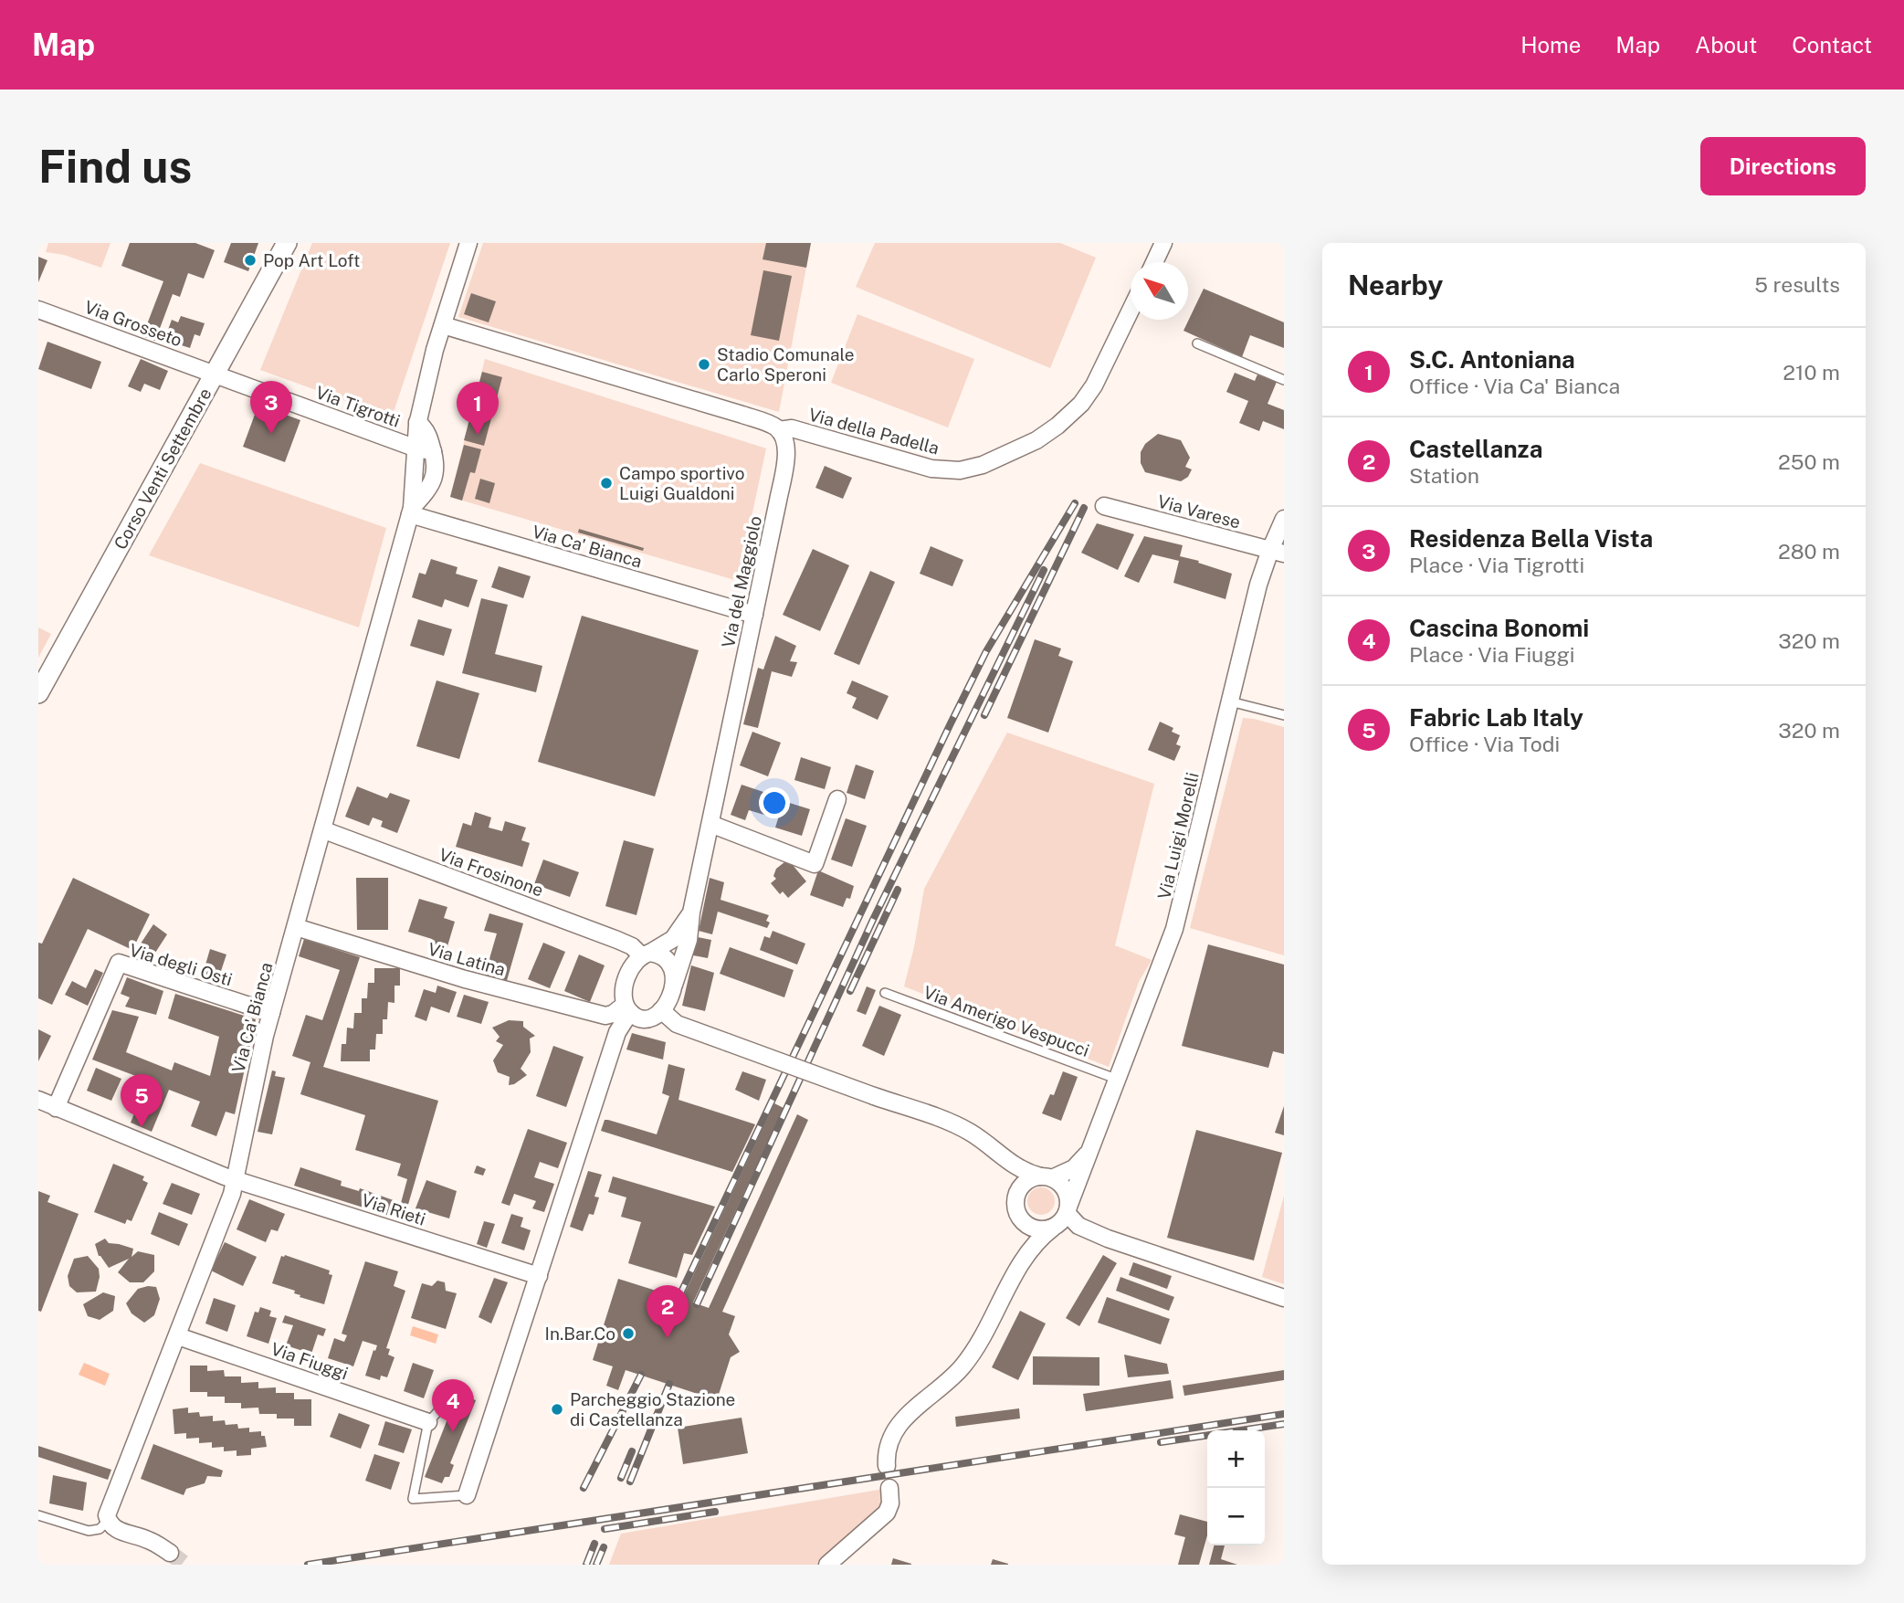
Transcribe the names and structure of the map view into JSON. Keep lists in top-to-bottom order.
{
  "streets": {
    "street": [
      "Via Grosseto",
      "Via Tigrotti",
      "Via della Padella",
      "Corso Venti Settembre",
      "Via Varese",
      "Via Ca' Bianca",
      "Via del Maggiolo",
      "Via Luigi Morelli",
      "Via Frosinone",
      "Via Latina",
      "Via degli Osti",
      "Via Rieti",
      "Via Fiuggi"
    ],
    "lane": ["Via Amerigo Vespucci"]
  },
  "crossings": [
    ["Via Grosseto", "Via Tigrotti"],
    ["Via Grosseto", "Corso Venti Settembre"],
    ["Via Tigrotti", "Corso Venti Settembre"],
    ["Via Tigrotti", "Via Ca' Bianca"],
    ["Via della Padella", "Via del Maggiolo"],
    ["Via Varese", "Via Luigi Morelli"],
    ["Via Ca' Bianca", "Via del Maggiolo"],
    ["Via Ca' Bianca", "Via Frosinone"],
    ["Via Ca' Bianca", "Via Latina"],
    ["Via Ca' Bianca", "Via degli Osti"],
    ["Via Ca' Bianca", "Via Rieti"],
    ["Via Ca' Bianca", "Via Fiuggi"],
    ["Via del Maggiolo", "Via Frosinone"],
    ["Via del Maggiolo", "Via Latina"],
    ["Via Luigi Morelli", "Via Amerigo Vespucci"],
    ["Via Frosinone", "Via Latina"],
    ["Via degli Osti", "Via Rieti"]
  ],
  "places": [
    "Pop Art Loft",
    "Stadio Comunale Carlo Speroni",
    "Campo sportivo Luigi Gualdoni",
    "In.Bar.Co",
    "Parcheggio Stazione di Castellanza"
  ],
  "north": "top left",
  "page": {
    "header": "Map",
    "nav": [
      "Home",
      "Map",
      "About",
      "Contact"
    ],
    "buttons": "Directions",
    "title": "Find us",
    "heading": ["Nearby", "5 results"],
    "list": [
      {
        "mark": "1",
        "name": "S.C. Antoniana",
        "note": "Office · Via Ca' Bianca",
        "value": "210 m"
      },
      {
        "mark": "2",
        "name": "Castellanza",
        "note": "Station",
        "value": "250 m"
      },
      {
        "mark": "3",
        "name": "Residenza Bella Vista",
        "note": "Place · Via Tigrotti",
        "value": "280 m"
      },
      {
        "mark": "4",
        "name": "Cascina Bonomi",
        "note": "Place · Via Fiuggi",
        "value": "320 m"
      },
      {
        "mark": "5",
        "name": "Fabric Lab Italy",
        "note": "Office · Via Todi",
        "value": "320 m"
      }
    ],
    "pins": [
      "3",
      "1",
      "5",
      "2",
      "4"
    ],
    "map_buttons": ["+", "−"]
  }
}
